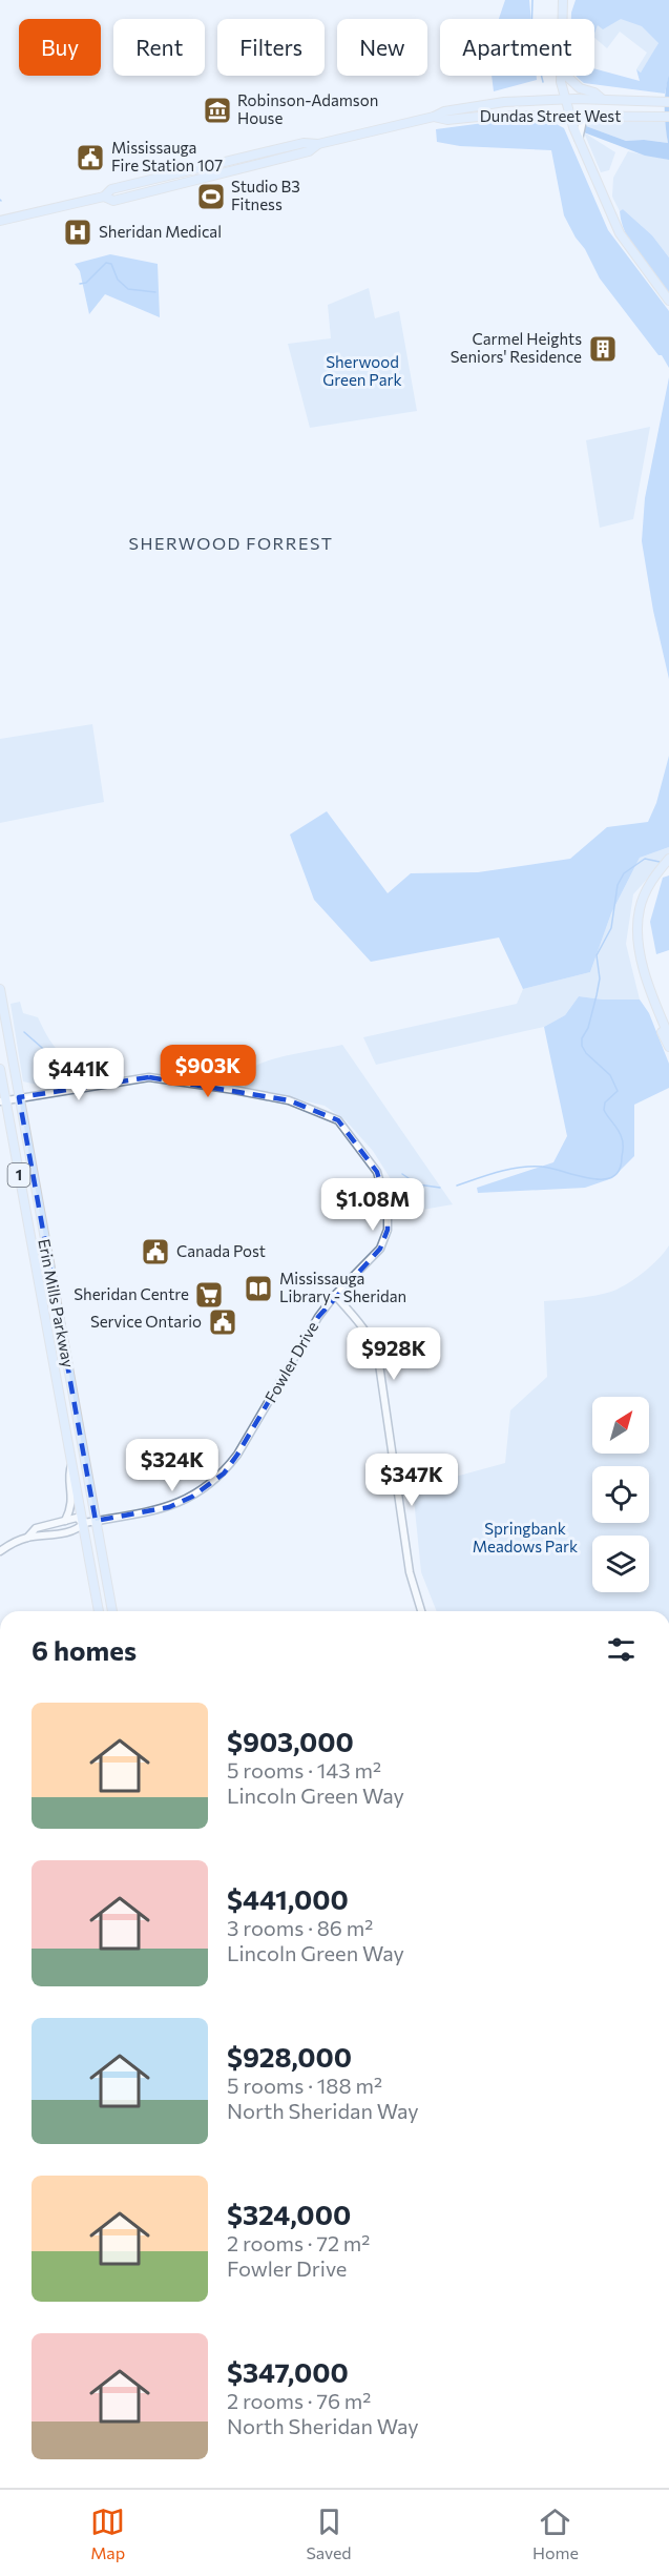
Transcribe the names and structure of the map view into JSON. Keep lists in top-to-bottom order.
{
  "streets": {
    "main road": ["Dundas Street West", "1", "Erin Mills Parkway"],
    "street": ["Fowler Drive"]
  },
  "crossings": [
    ["Erin Mills Parkway", "Fowler Drive"]
  ],
  "districts": ["SHERWOOD FORREST"],
  "parks": ["Sherwood Green Park", "Springbank Meadows Park"],
  "places": {
    "museum": ["Robinson-Adamson House"],
    "public building": ["Mississauga Fire Station 107", "Canada Post", "Service Ontario"],
    "sports": ["Studio B3 Fitness"],
    "hospital": ["Sheridan Medical"],
    "building": ["Carmel Heights Seniors' Residence"],
    "library": ["Mississauga Library - Sheridan"],
    "supermarket": ["Sheridan Centre"]
  },
  "north": "top right",
  "page": {
    "chip": [
      "Buy",
      "Rent",
      "Filters",
      "New",
      "Apartment"
    ],
    "price": [
      "$903K",
      "$441K",
      "$1.08M",
      "$928K",
      "$324K",
      "$347K"
    ],
    "heading": "6 homes",
    "list": [
      {
        "name": "$903,000",
        "note": "5 rooms · 143 m² · Lincoln Green Way"
      },
      {
        "name": "$441,000",
        "note": "3 rooms · 86 m² · Lincoln Green Way"
      },
      {
        "name": "$928,000",
        "note": "5 rooms · 188 m² · North Sheridan Way"
      },
      {
        "name": "$324,000",
        "note": "2 rooms · 72 m² · Fowler Drive"
      },
      {
        "name": "$347,000",
        "note": "2 rooms · 76 m² · North Sheridan Way"
      }
    ],
    "tabs": ["Map", "Saved", "Home"]
  }
}
